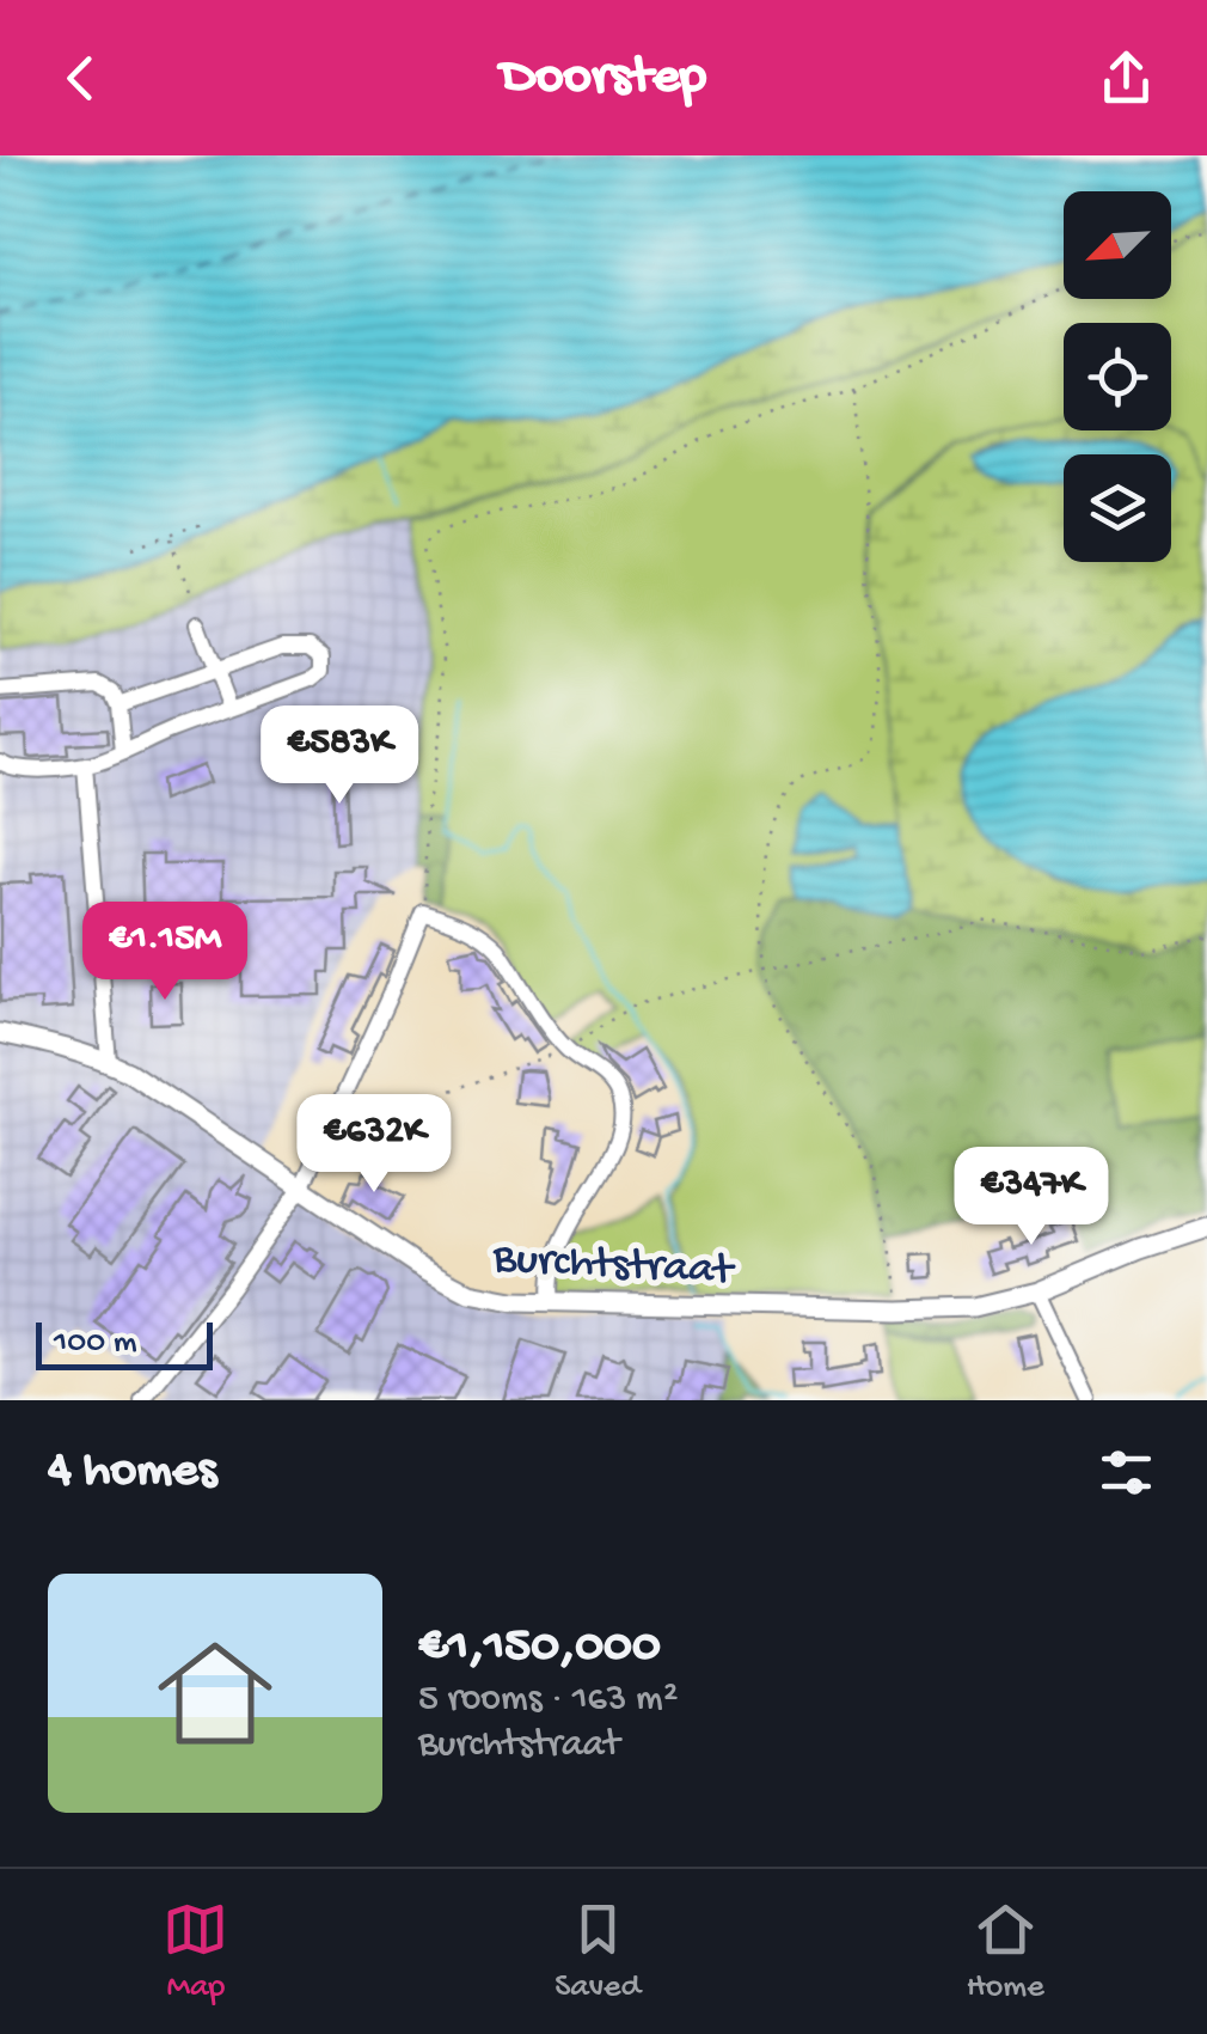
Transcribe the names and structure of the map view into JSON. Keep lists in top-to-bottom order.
{
  "streets": {
    "main road": ["Burchtstraat"]
  },
  "scale_bar": "100 m",
  "north": "bottom left",
  "page": {
    "header": "Doorstep",
    "price": [
      "€583K",
      "€1.15M",
      "€632K",
      "€347K"
    ],
    "scale": "100 m",
    "heading": "4 homes",
    "list": [
      {
        "name": "€1,150,000",
        "note": "5 rooms · 163 m² · Burchtstraat"
      }
    ],
    "tabs": ["Map", "Saved", "Home"]
  }
}
